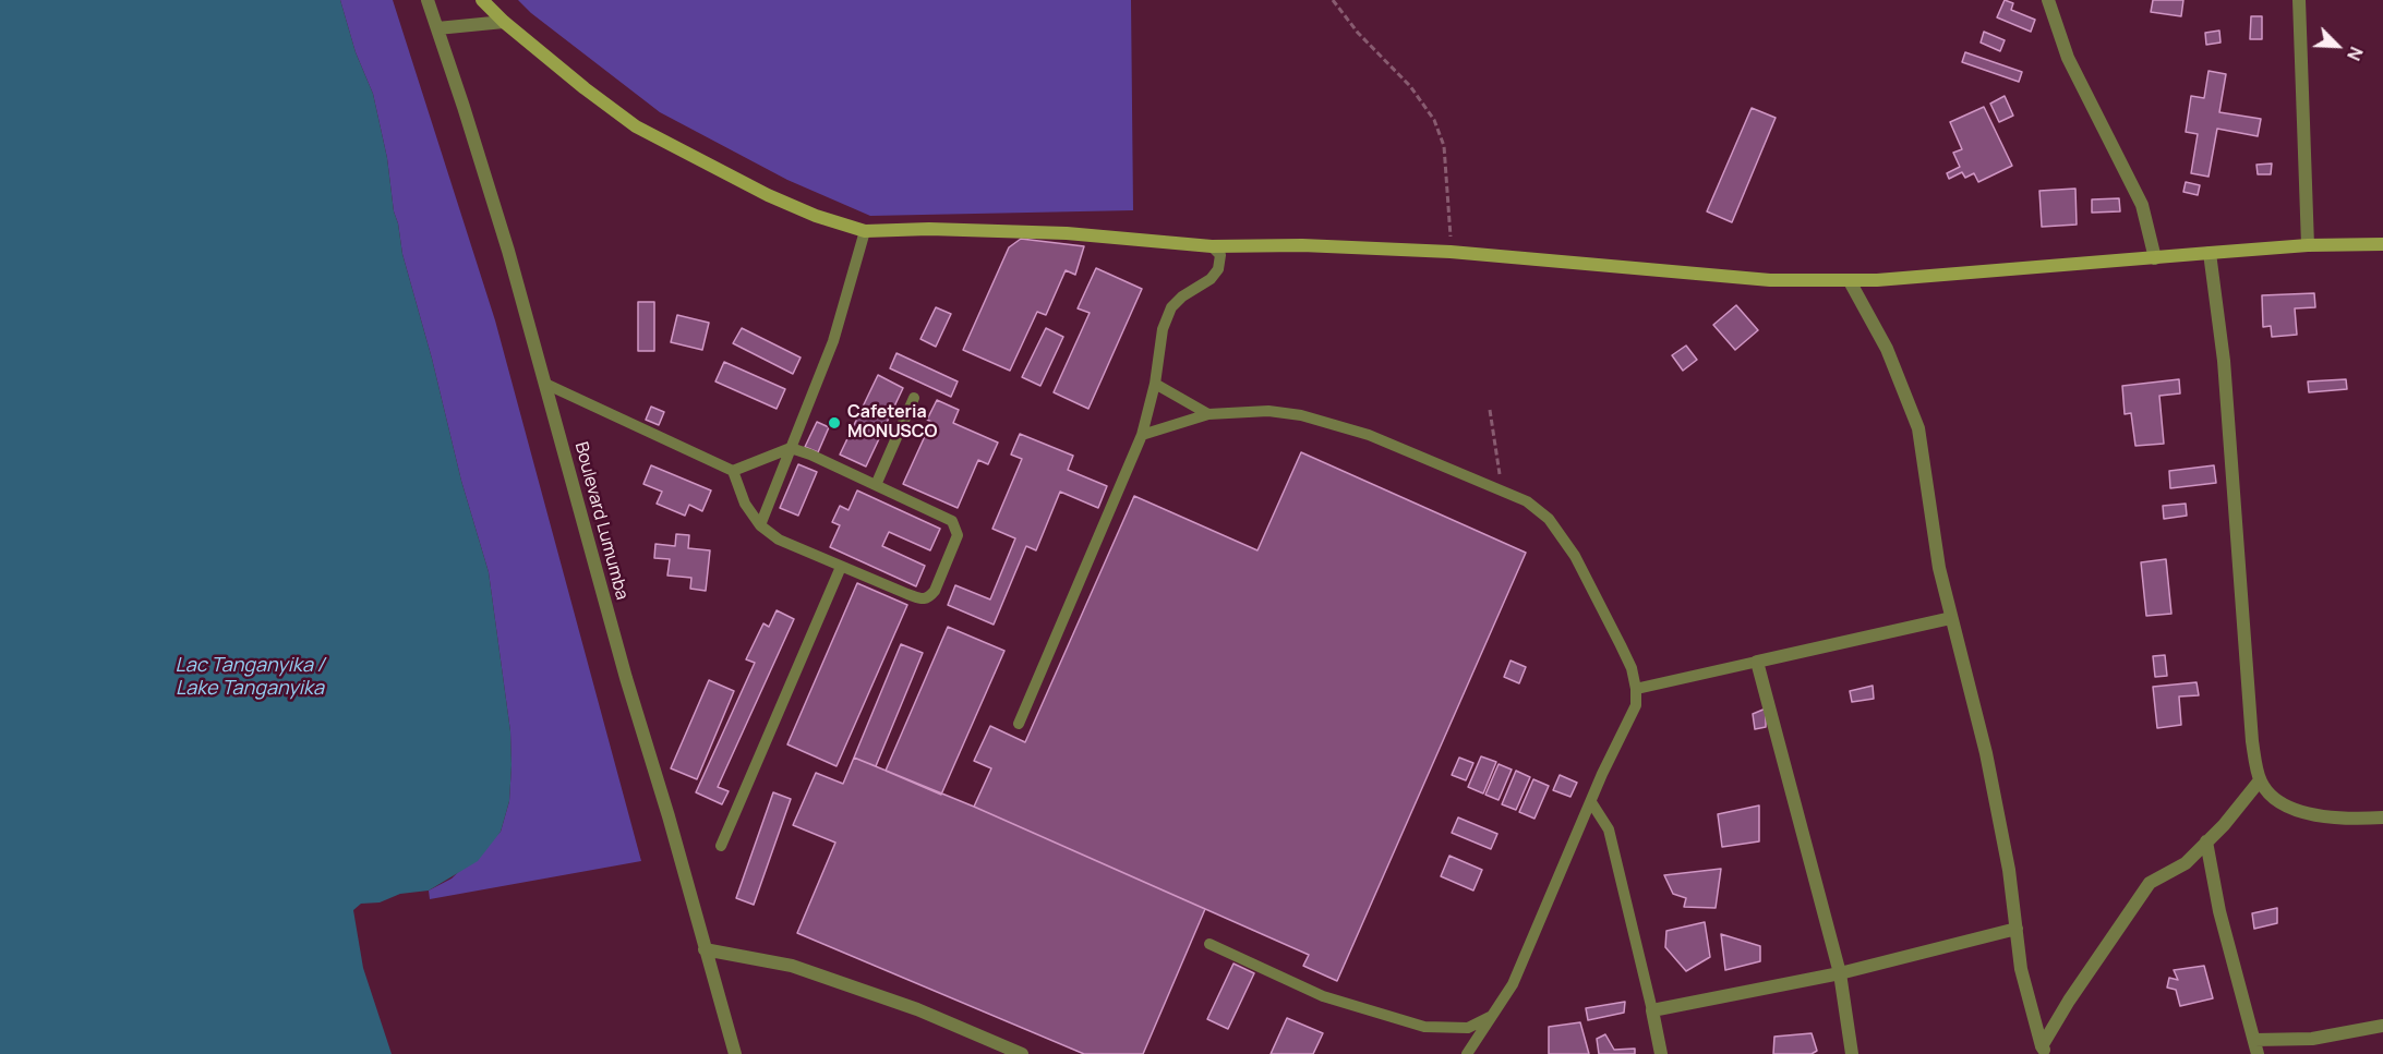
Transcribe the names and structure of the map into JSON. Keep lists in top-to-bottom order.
{
  "streets": {
    "street": ["Boulevard Lumumba"]
  },
  "water": ["Lac Tanganyika / Lake Tanganyika"],
  "places": ["Cafeteria MONUSCO"],
  "north": "bottom right"
}
